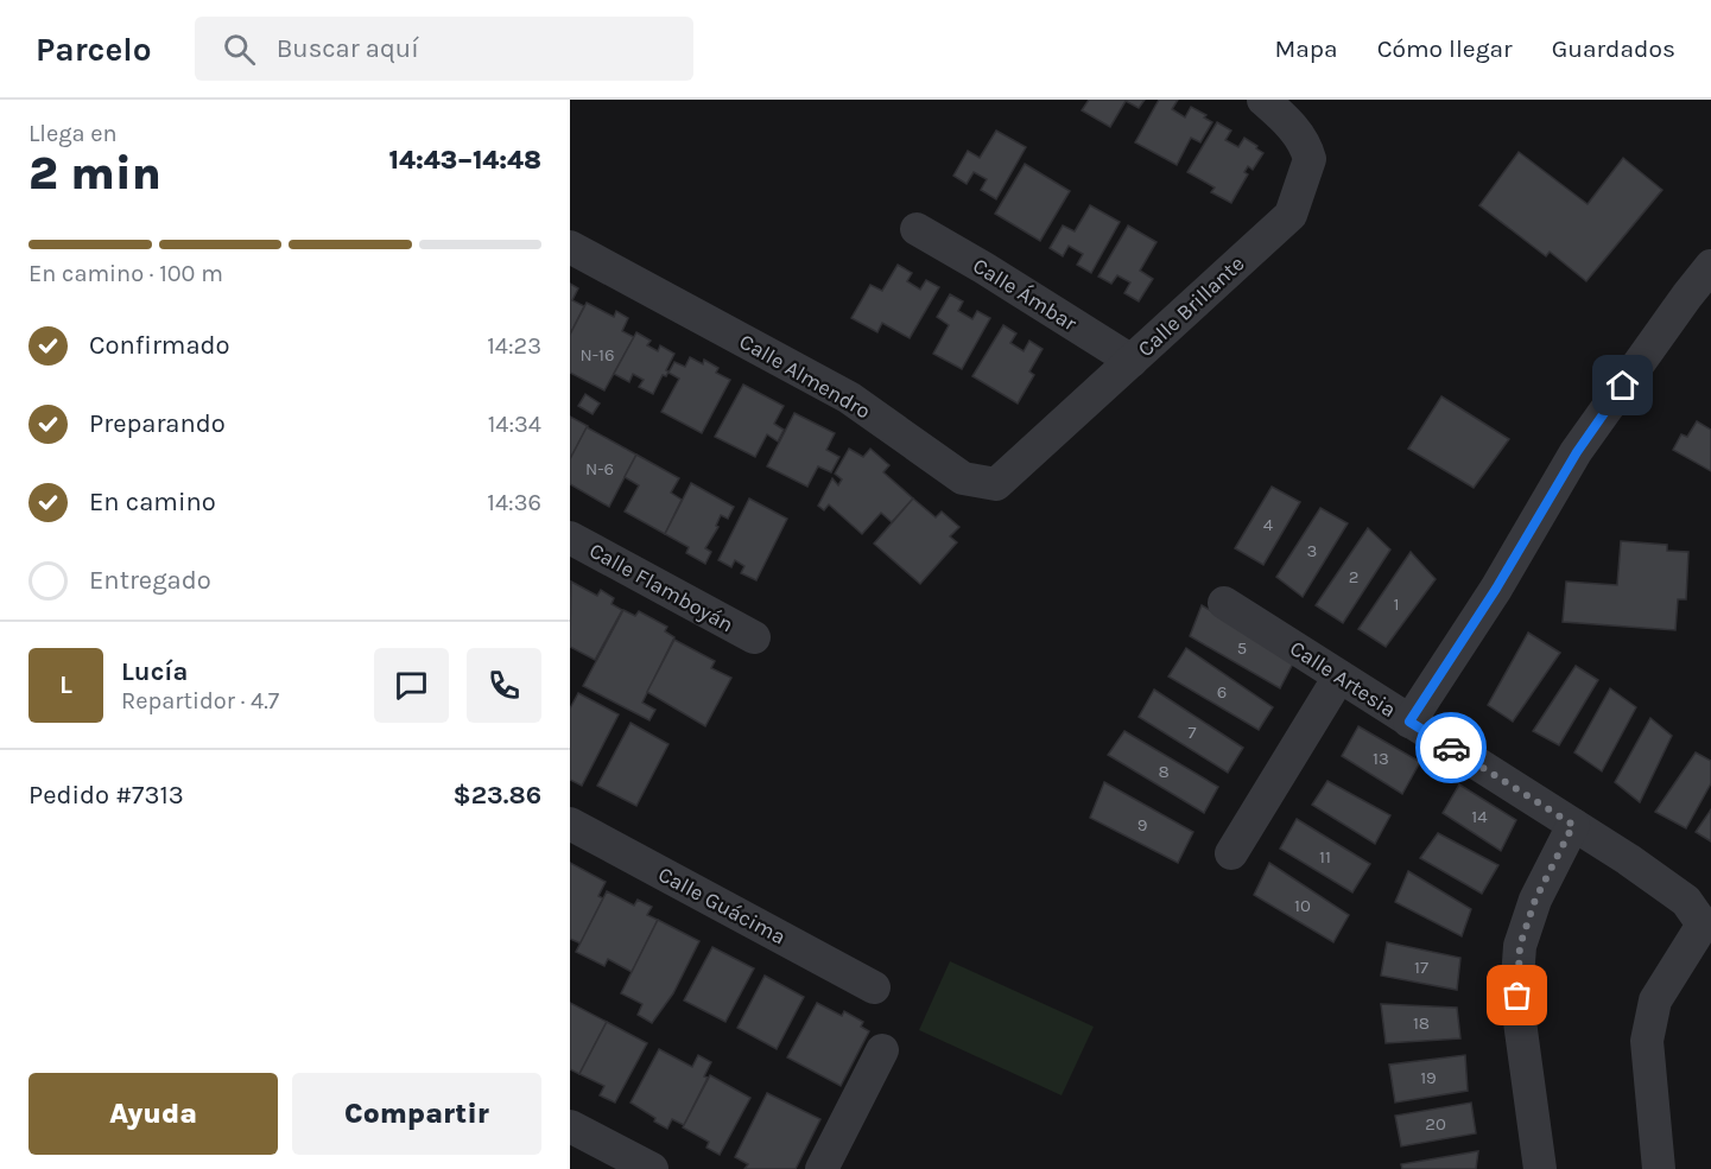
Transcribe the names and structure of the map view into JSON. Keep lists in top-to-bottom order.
{
  "streets": {
    "street": [
      "Calle Ámbar",
      "Calle Brillante",
      "Calle Almendro",
      "Calle Flamboyán",
      "Calle Artesia",
      "Calle Guácima"
    ]
  },
  "crossings": [
    ["Calle Ámbar", "Calle Brillante"],
    ["Calle Brillante", "Calle Almendro"]
  ],
  "house_numbers": [
    "N-16",
    "N-6",
    "4",
    "3",
    "2",
    "1",
    "5",
    "6",
    "7",
    "13",
    "8",
    "14",
    "9",
    "11",
    "10",
    "17",
    "18",
    "19",
    "20"
  ],
  "page": {
    "header": "Parcelo",
    "search": "Buscar aquí",
    "nav": ["Mapa", "Cómo llegar", "Guardados"],
    "heading": ["2 min", "Llega en", "14:43–14:48"],
    "panel": [
      "Lucía",
      "Repartidor · 4.7",
      "Pedido #7313",
      "$23.86"
    ],
    "bar": "En camino · 100 m",
    "list": [
      ["Confirmado", "14:23"],
      ["Preparando", "14:34"],
      ["En camino", "14:36"],
      "Entregado"
    ],
    "round": "L",
    "buttons": ["Ayuda", "Compartir"]
  }
}
